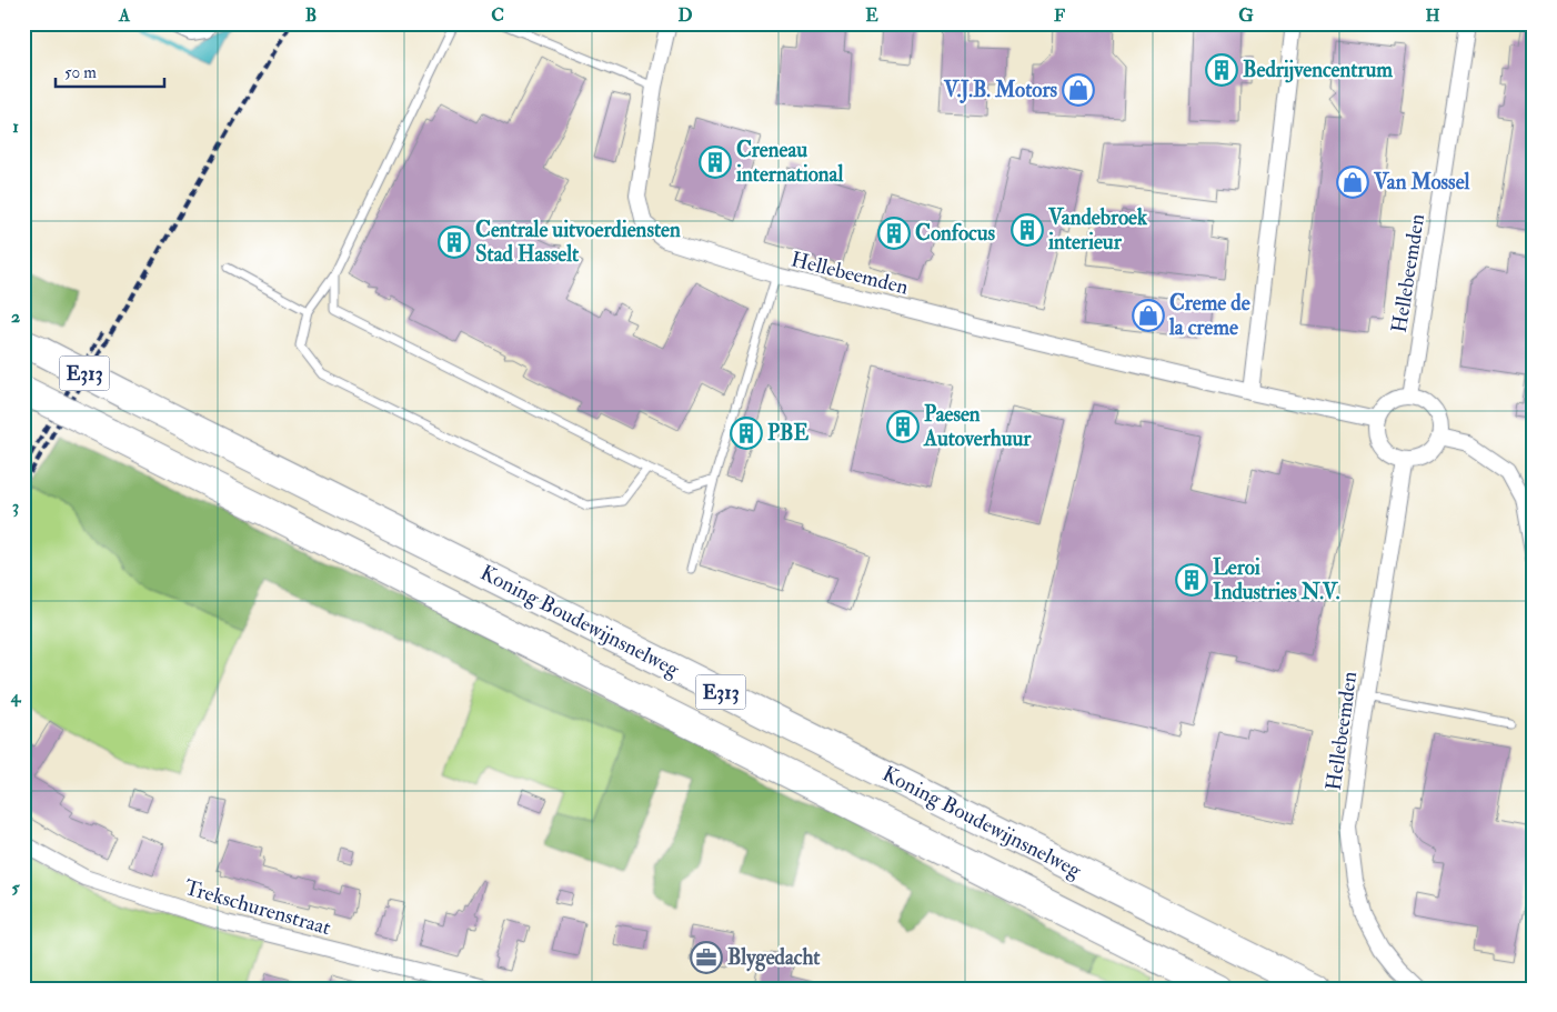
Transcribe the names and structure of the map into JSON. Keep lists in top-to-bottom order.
{
  "streets": {
    "highway": ["E313", "Koning Boudewijnsnelweg"],
    "street": ["Hellebeemden", "Trekschurenstraat"]
  },
  "places": {
    "building": [
      "Bedrijvencentrum",
      "Creneau international",
      "Vandebroek interieur",
      "Confocus",
      "Centrale uitvoerdiensten Stad Hasselt",
      "Paesen Autoverhuur",
      "PBE",
      "Leroi Industries N.V."
    ],
    "shop": ["V.J.B. Motors", "Van Mossel", "Creme de la creme"],
    "office": ["Blygedacht"]
  },
  "scale_bar": "50 m",
  "grid": {
    "columns": [
      "A",
      "B",
      "C",
      "D",
      "E",
      "F",
      "G",
      "H"
    ],
    "rows": [
      "1",
      "2",
      "3",
      "4",
      "5"
    ]
  }
}
